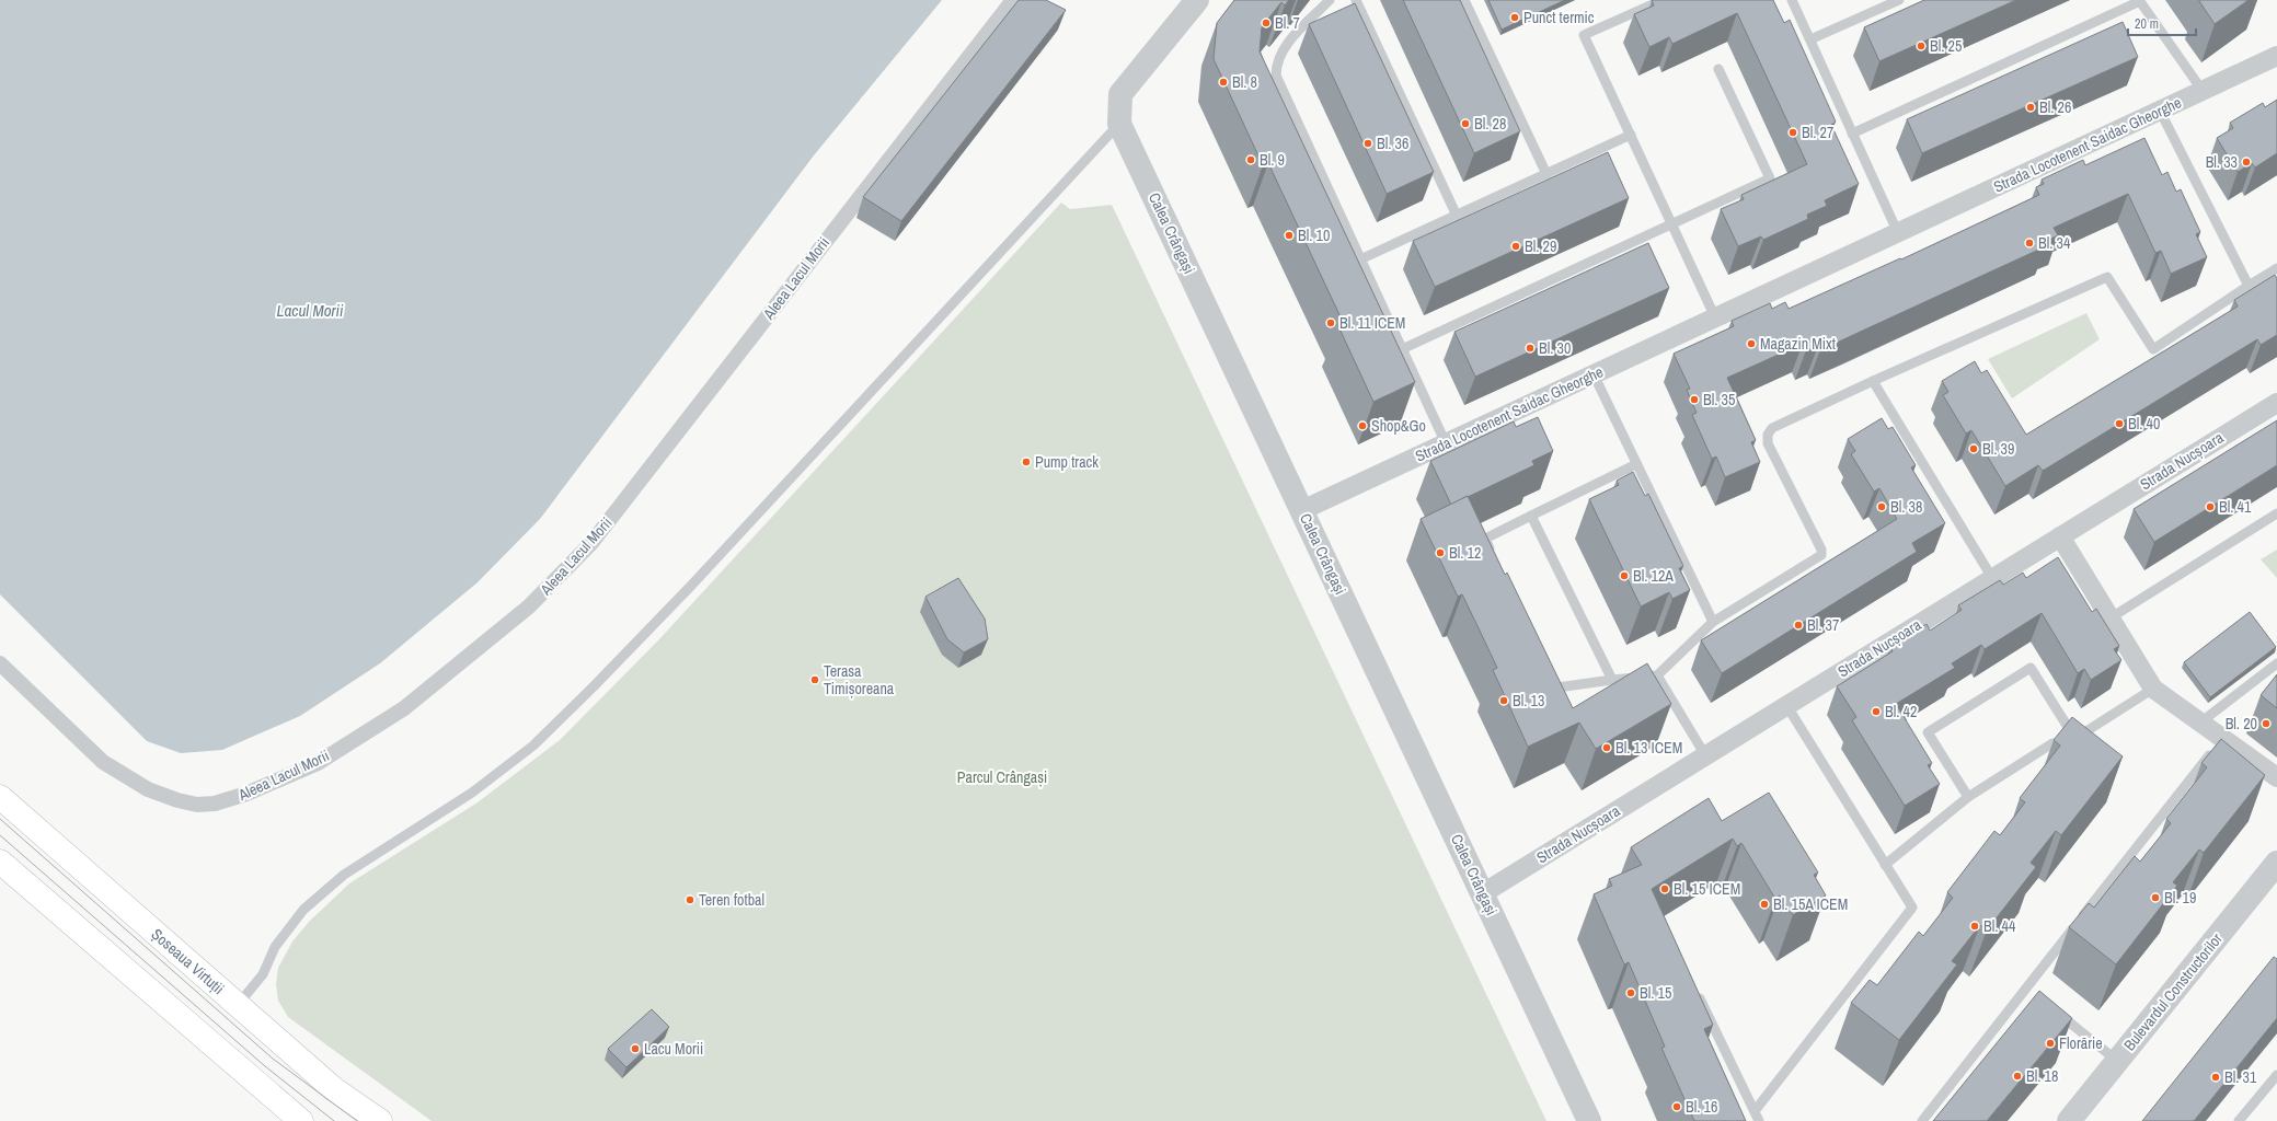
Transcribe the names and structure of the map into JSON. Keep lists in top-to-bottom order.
{
  "streets": {
    "main road": ["Șoseaua Virtuții"],
    "street": [
      "Strada Locotenent Saidac Gheorghe",
      "Calea Crângași",
      "Aleea Lacul Morii",
      "Strada Nucșoara",
      "Bulevardul Constructorilor"
    ]
  },
  "crossings": [
    ["Strada Locotenent Saidac Gheorghe", "Calea Crângași"],
    ["Calea Crângași", "Strada Nucșoara"]
  ],
  "water": ["Lacul Morii"],
  "parks": ["Parcul Crângași"],
  "places": [
    "Punct termic",
    "Bl. 7",
    "Bl. 25",
    "Bl. 8",
    "Bl. 26",
    "Bl. 28",
    "Bl. 27",
    "Bl. 36",
    "Bl. 9",
    "Bl. 33",
    "Bl. 10",
    "Bl. 34",
    "Bl. 29",
    "Bl. 11 ICEM",
    "Magazin Mixt",
    "Bl. 30",
    "Bl. 35",
    "Bl. 40",
    "Shop&Go",
    "Bl. 39",
    "Pump track",
    "Bl. 38",
    "Bl. 41",
    "Bl. 12",
    "Bl. 12A",
    "Bl. 37",
    "Terasa Timișoreana",
    "Bl. 13",
    "Bl. 42",
    "Bl. 20",
    "Bl. 13 ICEM",
    "Bl. 15 ICEM",
    "Bl. 19",
    "Teren fotbal",
    "Bl. 15A ICEM",
    "Bl. 44",
    "Bl. 15",
    "Florărie",
    "Lacu Morii",
    "Bl. 18",
    "Bl. 31",
    "Bl. 16"
  ],
  "scale_bar": "20 m"
}
